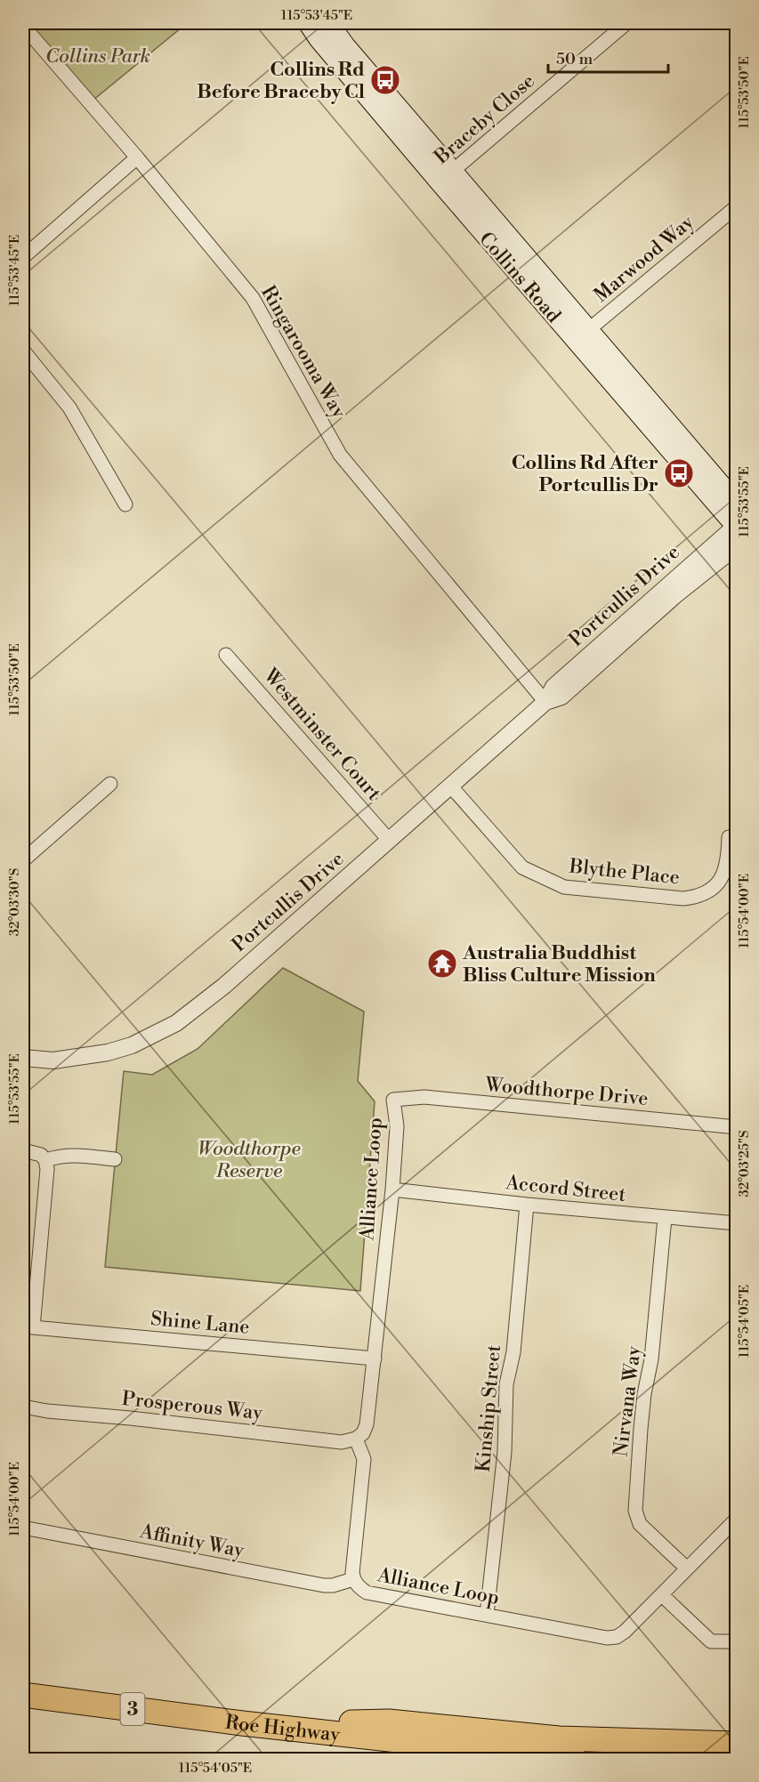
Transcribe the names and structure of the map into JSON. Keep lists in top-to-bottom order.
{
  "streets": {
    "highway": ["3", "Roe Highway"],
    "main road": ["Collins Road"],
    "street": [
      "Braceby Close",
      "Marwood Way",
      "Ringarooma Way",
      "Portcullis Drive",
      "Westminster Court",
      "Blythe Place",
      "Woodthorpe Drive",
      "Alliance Loop",
      "Accord Street",
      "Shine Lane",
      "Nirvana Way",
      "Prosperous Way",
      "Kinship Street",
      "Affinity Way"
    ]
  },
  "crossings": [
    ["Braceby Close", "Collins Road"],
    ["Marwood Way", "Collins Road"],
    ["Collins Road", "Portcullis Drive"],
    ["Ringarooma Way", "Portcullis Drive"],
    ["Portcullis Drive", "Westminster Court"],
    ["Portcullis Drive", "Blythe Place"],
    ["Woodthorpe Drive", "Alliance Loop"],
    ["Alliance Loop", "Accord Street"],
    ["Alliance Loop", "Shine Lane"],
    ["Alliance Loop", "Nirvana Way"],
    ["Alliance Loop", "Prosperous Way"],
    ["Alliance Loop", "Kinship Street"],
    ["Alliance Loop", "Affinity Way"],
    ["Accord Street", "Nirvana Way"],
    ["Accord Street", "Kinship Street"]
  ],
  "parks": ["Collins Park", "Woodthorpe Reserve"],
  "places": {
    "bus stop": ["Collins Rd Before Braceby Cl", "Collins Rd After Portcullis Dr"],
    "temple": ["Australia Buddhist Bliss Culture Mission"]
  },
  "scale_bar": "50 m",
  "coordinates": [
    "115°53'45\"E",
    "115°53'50\"E",
    "115°53'55\"E",
    "32°03'30\"S",
    "115°54'00\"E",
    "32°03'25\"S",
    "115°54'05\"E"
  ]
}
